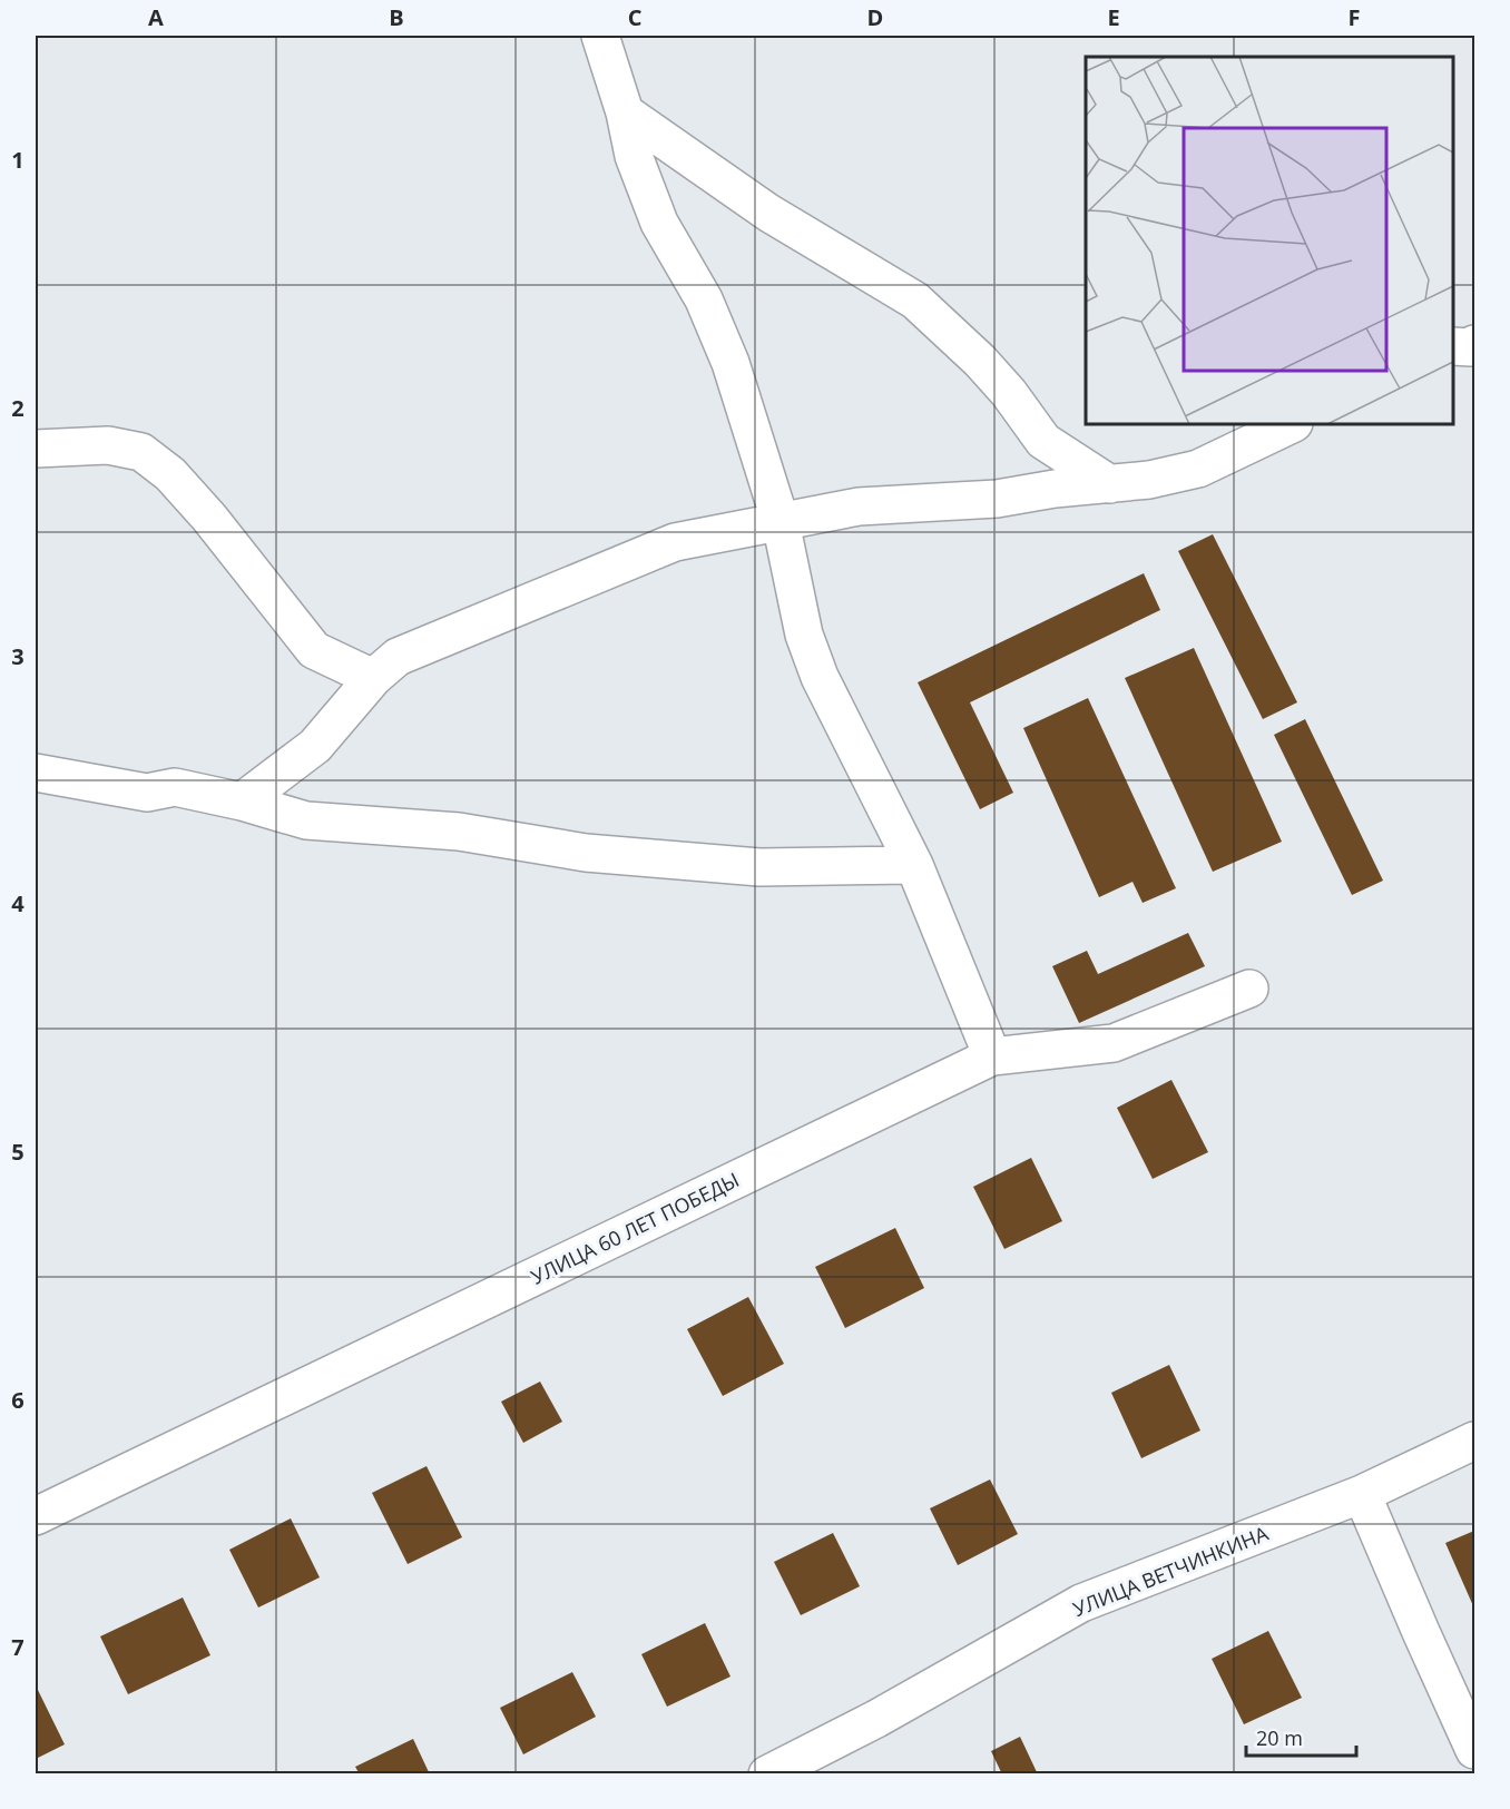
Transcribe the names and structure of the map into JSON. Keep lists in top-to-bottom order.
{
  "streets": {
    "street": ["УЛИЦА 60 ЛЕТ ПОБЕДЫ", "УЛИЦА ВЕТЧИНКИНА"]
  },
  "scale_bar": "20 m",
  "grid": {
    "columns": [
      "A",
      "B",
      "C",
      "D",
      "E",
      "F"
    ],
    "rows": [
      "1",
      "2",
      "3",
      "4",
      "5",
      "6",
      "7"
    ]
  }
}
